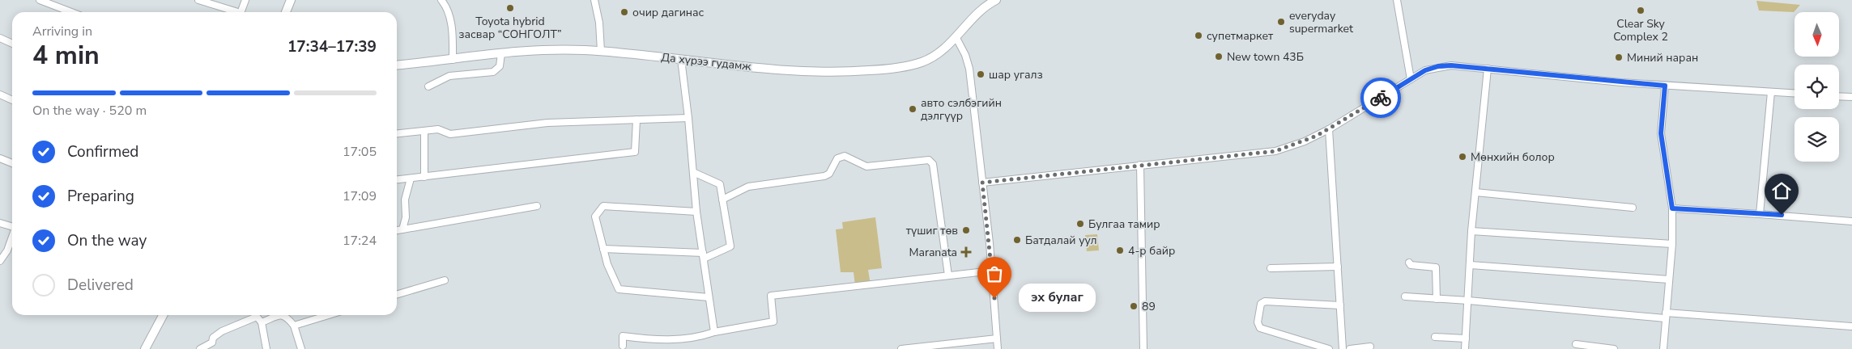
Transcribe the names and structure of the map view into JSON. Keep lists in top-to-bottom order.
{
  "streets": {
    "main road": ["Да хүрээ гудамж"]
  },
  "places": {
    "other": [
      "Toyota hybrid засвар “СОНГОЛТ”",
      "Clear Sky Complex 2",
      "очир дагинас",
      "everyday supermarket",
      "супетмаркет",
      "New town 43Б",
      "Миний наран",
      "шар угалз",
      "авто сэлбэгийн дэлгүүр",
      "Мөнхийн болор",
      "Булгаа тамир",
      "түшиг төв",
      "Батдалай уул",
      "4-р байр",
      "эх булаг",
      "89"
    ],
    "health": ["Maranata"]
  },
  "north": "bottom",
  "page": {
    "heading": ["4 min", "Arriving in", "17:34–17:39"],
    "bar": "On the way · 520 m",
    "list": [
      ["Confirmed", "17:05"],
      ["Preparing", "17:09"],
      ["On the way", "17:24"],
      "Delivered"
    ],
    "bubble": "эх булаг"
  }
}
